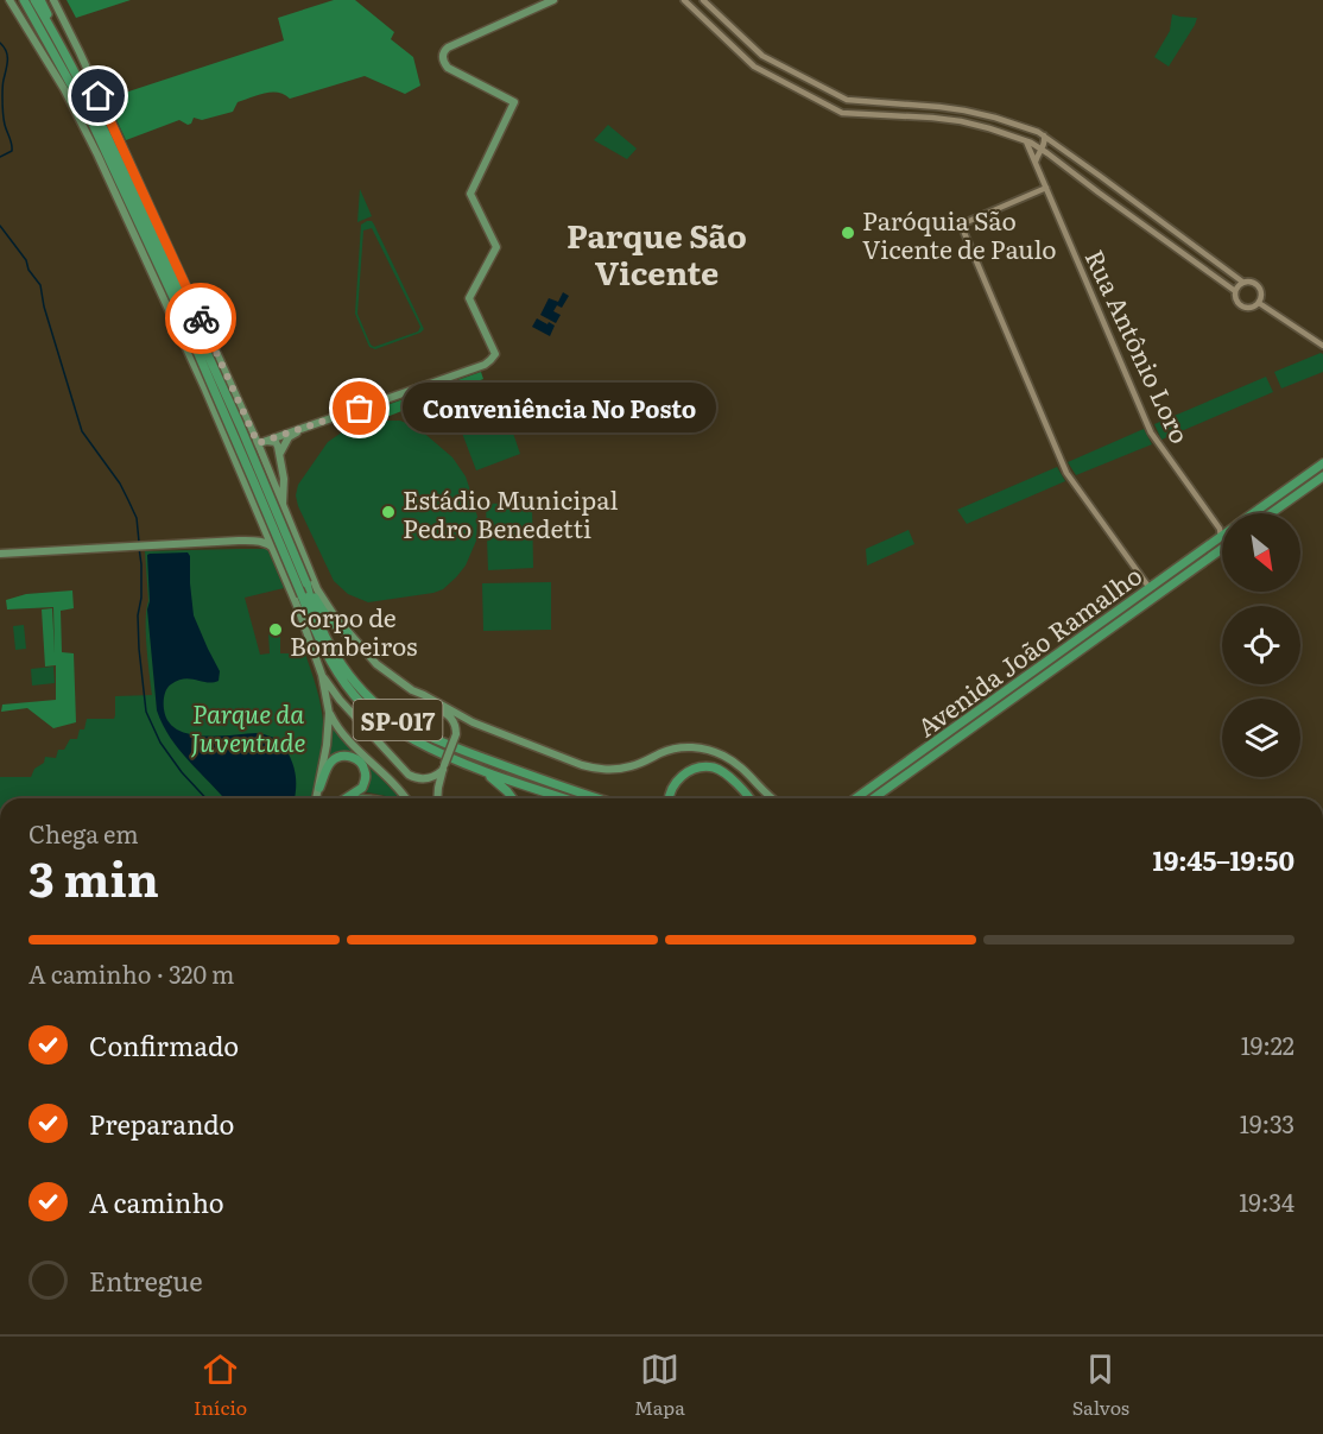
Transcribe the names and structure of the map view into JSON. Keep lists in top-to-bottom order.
{
  "streets": {
    "highway": ["Avenida João Ramalho", "SP-017"],
    "street": ["Rua Antônio Loro"]
  },
  "crossings": [
    ["Rua Antônio Loro", "Avenida João Ramalho"]
  ],
  "districts": ["Parque São Vicente"],
  "parks": ["Parque da Juventude"],
  "places": [
    "Paróquia São Vicente de Paulo",
    "Conveniência No Posto",
    "Estádio Municipal Pedro Benedetti",
    "Corpo de Bombeiros"
  ],
  "north": "bottom right",
  "page": {
    "bubble": "Conveniência No Posto",
    "heading": ["3 min", "Chega em", "19:45–19:50"],
    "bar": "A caminho · 320 m",
    "list": [
      ["Confirmado", "19:22"],
      ["Preparando", "19:33"],
      ["A caminho", "19:34"],
      "Entregue"
    ],
    "tabs": ["Início", "Mapa", "Salvos"]
  }
}
